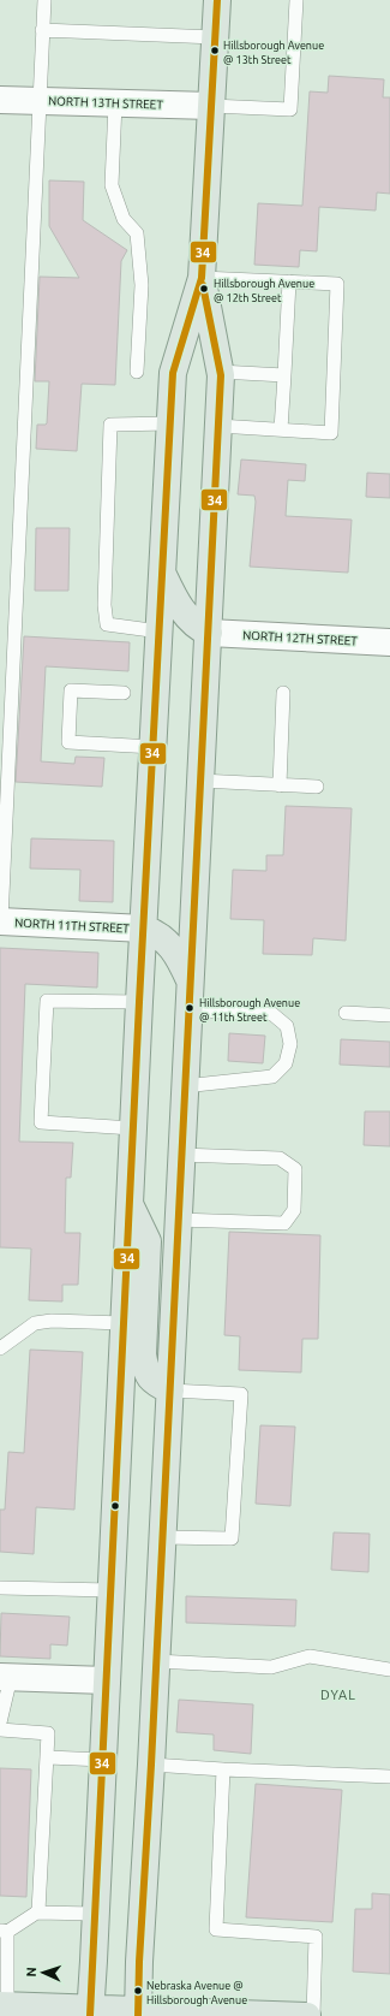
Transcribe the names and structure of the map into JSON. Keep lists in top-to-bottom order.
{
  "streets": {
    "street": ["NORTH 13TH STREET", "NORTH 12TH STREET", "NORTH 11TH STREET"]
  },
  "districts": ["DYAL"],
  "places": [
    "Hillsborough Avenue @ 13th Street",
    "Hillsborough Avenue @ 12th Street",
    "Hillsborough Avenue @ 11th Street",
    "Nebraska Avenue @ Hillsborough Avenue"
  ],
  "lines": ["transit line 34"],
  "north": "left"
}
